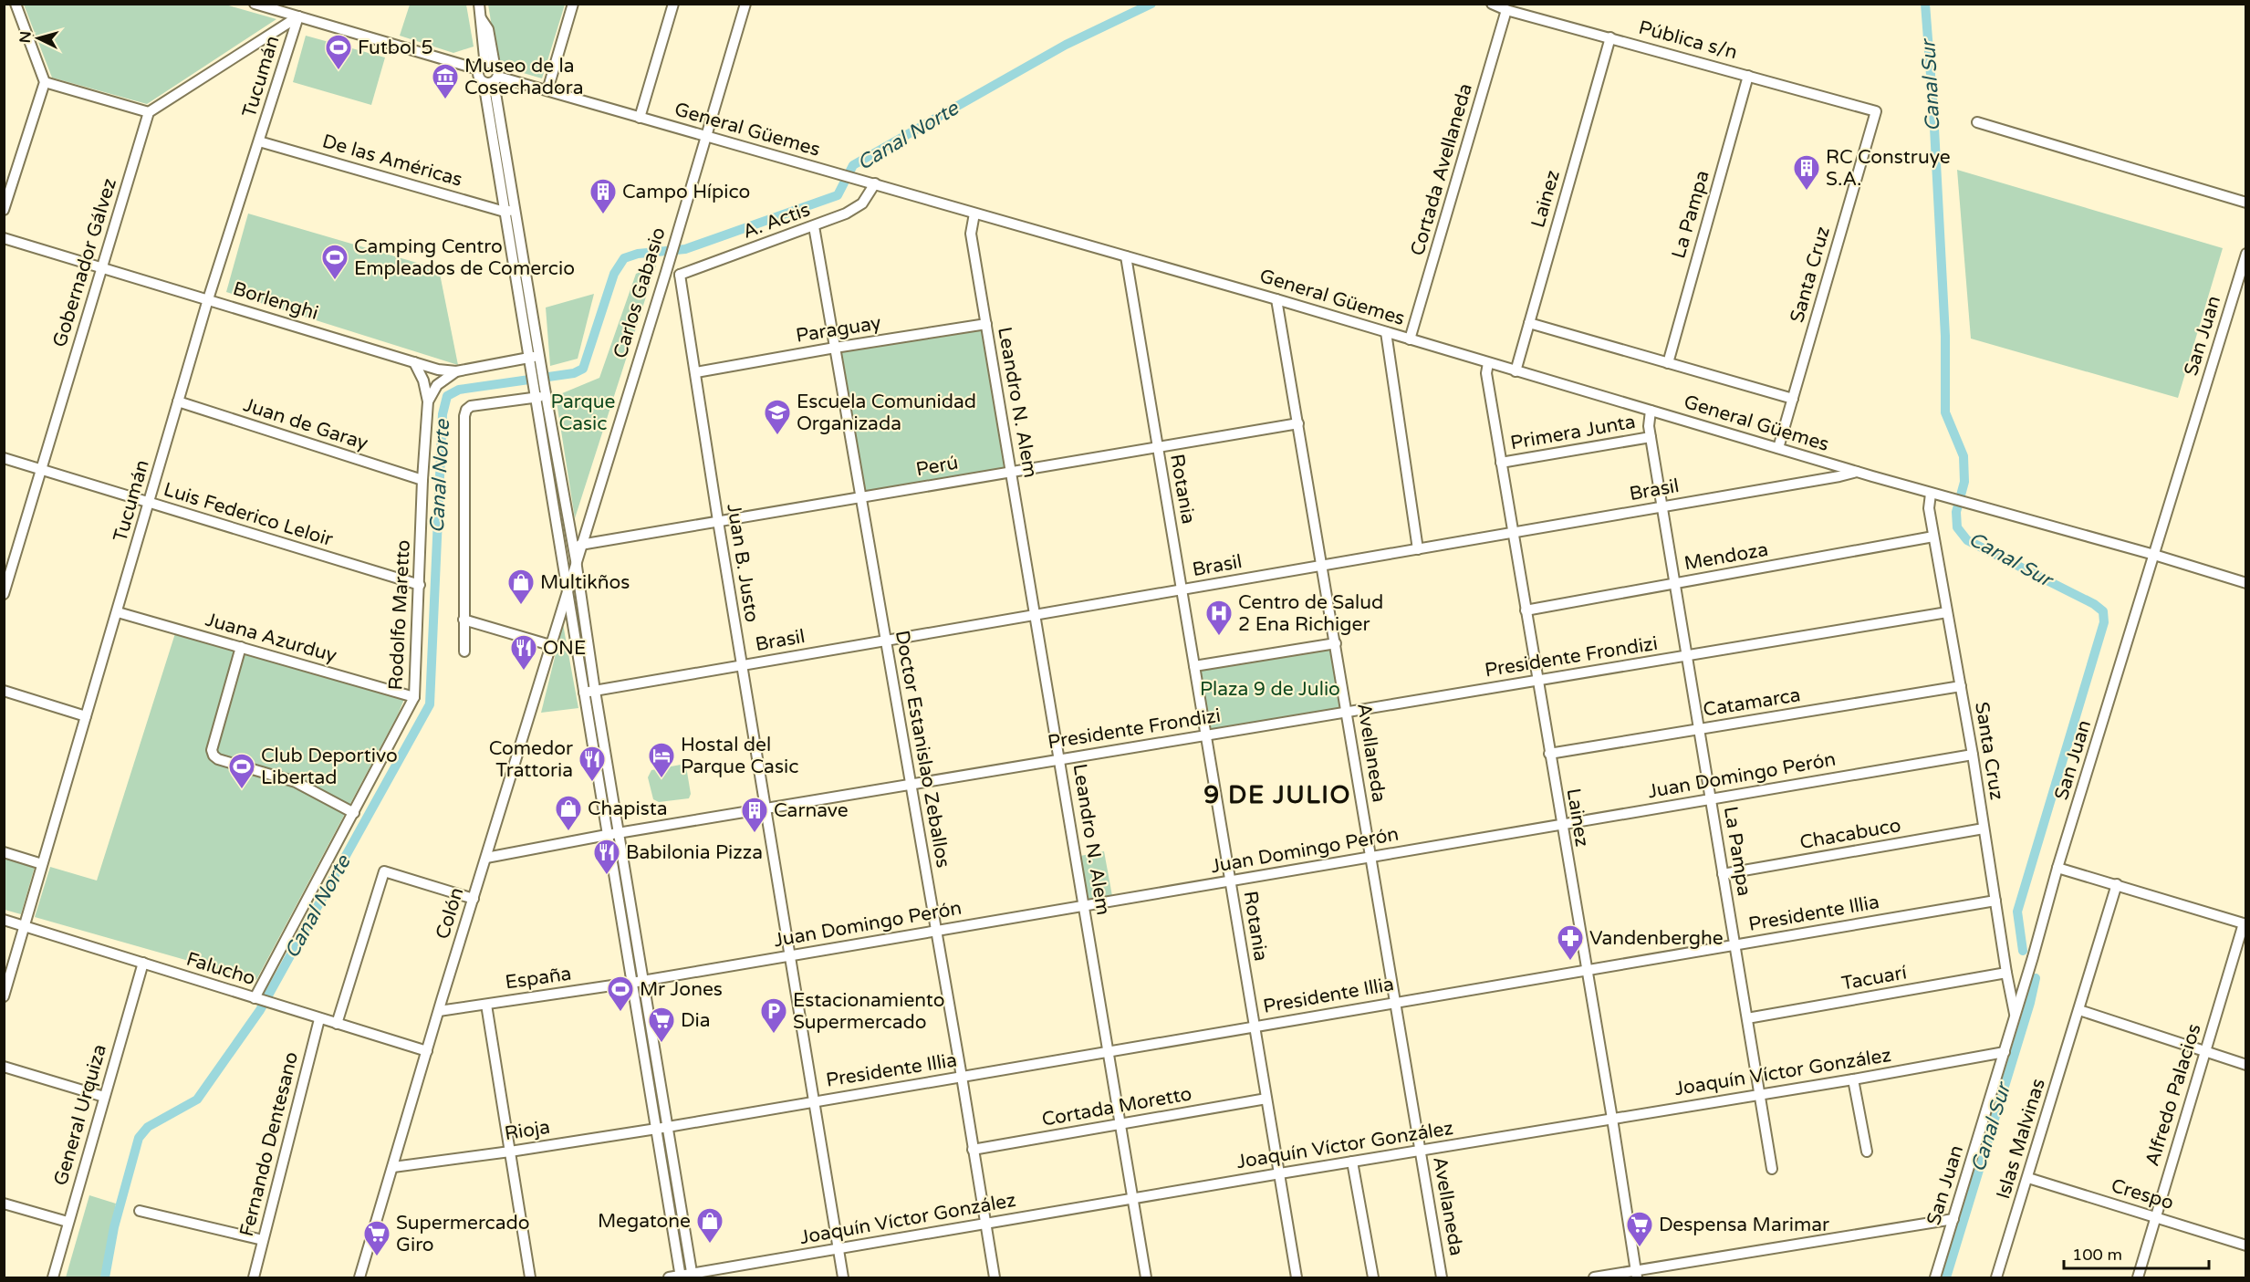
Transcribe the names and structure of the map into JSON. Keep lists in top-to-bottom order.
{
  "streets": {
    "street": [
      "Pública s/n",
      "Tucumán",
      "General Güemes",
      "De las Américas",
      "Cortada Avellaneda",
      "Lainez",
      "La Pampa",
      "A. Actis",
      "Gobernador Gálvez",
      "Santa Cruz",
      "Carlos Gabasio",
      "Borlenghi",
      "Paraguay",
      "San Juan",
      "Leandro N. Alem",
      "Juan de Garay",
      "Primera Junta",
      "Perú",
      "Rotania",
      "Brasil",
      "Luis Federico Leloir",
      "Mendoza",
      "Juan B. Justo",
      "Rodolfo Maretto",
      "Juana Azurduy",
      "Presidente Frondizi",
      "Catamarca",
      "Doctor Estanislao Zeballos",
      "Avellaneda",
      "Juan Domingo Perón",
      "Chacabuco",
      "Colón",
      "Presidente Illia",
      "Falucho",
      "España",
      "Tacuarí",
      "Joaquín Víctor González",
      "Alfredo Palacios",
      "Cortada Moretto",
      "General Urquiza",
      "Rioja",
      "Islas Malvinas",
      "Fernando Dentesano",
      "Crespo"
    ]
  },
  "crossings": [
    ["Pública s/n", "Cortada Avellaneda"],
    ["Pública s/n", "Lainez"],
    ["Pública s/n", "La Pampa"],
    ["Pública s/n", "Santa Cruz"],
    ["Tucumán", "De las Américas"],
    ["Tucumán", "Borlenghi"],
    ["Tucumán", "Juan de Garay"],
    ["Tucumán", "Luis Federico Leloir"],
    ["Tucumán", "Juana Azurduy"],
    ["Tucumán", "Falucho"],
    ["General Güemes", "Cortada Avellaneda"],
    ["General Güemes", "Lainez"],
    ["General Güemes", "La Pampa"],
    ["General Güemes", "A. Actis"],
    ["General Güemes", "Santa Cruz"],
    ["General Güemes", "Carlos Gabasio"],
    ["General Güemes", "San Juan"],
    ["General Güemes", "Leandro N. Alem"],
    ["General Güemes", "Rotania"],
    ["General Güemes", "Brasil"],
    ["General Güemes", "Avellaneda"],
    ["Lainez", "Primera Junta"],
    ["Lainez", "Brasil"],
    ["Lainez", "Mendoza"],
    ["Lainez", "Presidente Frondizi"],
    ["Lainez", "Catamarca"],
    ["Lainez", "Juan Domingo Perón"],
    ["Lainez", "Presidente Illia"],
    ["Lainez", "Joaquín Víctor González"],
    ["La Pampa", "Primera Junta"],
    ["La Pampa", "Brasil"],
    ["La Pampa", "Mendoza"],
    ["La Pampa", "Presidente Frondizi"],
    ["La Pampa", "Catamarca"],
    ["La Pampa", "Juan Domingo Perón"],
    ["La Pampa", "Chacabuco"],
    ["La Pampa", "Presidente Illia"],
    ["La Pampa", "Tacuarí"],
    ["La Pampa", "Joaquín Víctor González"],
    ["A. Actis", "Juan B. Justo"],
    ["A. Actis", "Doctor Estanislao Zeballos"],
    ["Gobernador Gálvez", "Borlenghi"],
    ["Gobernador Gálvez", "Luis Federico Leloir"],
    ["Santa Cruz", "San Juan"],
    ["Santa Cruz", "Mendoza"],
    ["Santa Cruz", "Presidente Frondizi"],
    ["Santa Cruz", "Catamarca"],
    ["Santa Cruz", "Juan Domingo Perón"],
    ["Santa Cruz", "Chacabuco"],
    ["Santa Cruz", "Presidente Illia"],
    ["Santa Cruz", "Tacuarí"],
    ["Carlos Gabasio", "Perú"],
    ["Carlos Gabasio", "Colón"],
    ["Paraguay", "Leandro N. Alem"],
    ["Paraguay", "Juan B. Justo"],
    ["Paraguay", "Doctor Estanislao Zeballos"],
    ["San Juan", "Joaquín Víctor González"],
    ["Leandro N. Alem", "Perú"],
    ["Leandro N. Alem", "Brasil"],
    ["Leandro N. Alem", "Presidente Frondizi"],
    ["Leandro N. Alem", "Juan Domingo Perón"],
    ["Leandro N. Alem", "Presidente Illia"],
    ["Leandro N. Alem", "Joaquín Víctor González"],
    ["Leandro N. Alem", "Cortada Moretto"],
    ["Juan de Garay", "Rodolfo Maretto"],
    ["Perú", "Rotania"],
    ["Perú", "Juan B. Justo"],
    ["Perú", "Doctor Estanislao Zeballos"],
    ["Perú", "Avellaneda"],
    ["Rotania", "Brasil"],
    ["Rotania", "Presidente Frondizi"],
    ["Rotania", "Juan Domingo Perón"],
    ["Rotania", "Presidente Illia"],
    ["Rotania", "Joaquín Víctor González"],
    ["Rotania", "Cortada Moretto"],
    ["Brasil", "Juan B. Justo"],
    ["Brasil", "Doctor Estanislao Zeballos"],
    ["Brasil", "Avellaneda"],
    ["Luis Federico Leloir", "Rodolfo Maretto"],
    ["Juan B. Justo", "Presidente Frondizi"],
    ["Juan B. Justo", "Juan Domingo Perón"],
    ["Juan B. Justo", "Presidente Illia"],
    ["Juan B. Justo", "Joaquín Víctor González"],
    ["Rodolfo Maretto", "Juana Azurduy"],
    ["Rodolfo Maretto", "Falucho"],
    ["Presidente Frondizi", "Doctor Estanislao Zeballos"],
    ["Presidente Frondizi", "Avellaneda"],
    ["Presidente Frondizi", "Colón"],
    ["Doctor Estanislao Zeballos", "Juan Domingo Perón"],
    ["Doctor Estanislao Zeballos", "Presidente Illia"],
    ["Doctor Estanislao Zeballos", "Joaquín Víctor González"],
    ["Doctor Estanislao Zeballos", "Cortada Moretto"],
    ["Avellaneda", "Juan Domingo Perón"],
    ["Avellaneda", "Presidente Illia"],
    ["Avellaneda", "Joaquín Víctor González"],
    ["Juan Domingo Perón", "España"],
    ["Colón", "Falucho"],
    ["Colón", "España"],
    ["Colón", "Rioja"],
    ["Presidente Illia", "Rioja"],
    ["Falucho", "General Urquiza"],
    ["Falucho", "Fernando Dentesano"],
    ["Alfredo Palacios", "Crespo"],
    ["Islas Malvinas", "Crespo"]
  ],
  "districts": ["9 DE JULIO"],
  "water": ["Canal Sur", "Canal Norte"],
  "parks": ["Parque Casic", "Plaza 9 de Julio"],
  "places": {
    "sports": [
      "Futbol 5",
      "Camping Centro Empleados de Comercio",
      "Club Deportivo Libertad",
      "Mr Jones"
    ],
    "museum": ["Museo de la Cosechadora"],
    "building": ["RC Construye S.A.", "Campo Hípico", "Carnave"],
    "school or university": ["Escuela Comunidad Organizada"],
    "shop": ["Multikños", "Chapista", "Megatone"],
    "hospital": ["Centro de Salud 2 Ena Richiger"],
    "restaurant": ["ONE", "Comedor Trattoria", "Babilonia Pizza"],
    "hotel": ["Hostal del Parque Casic"],
    "pharmacy": ["Vandenberghe"],
    "parking": ["Estacionamiento Supermercado"],
    "supermarket": ["Dia", "Despensa Marimar", "Supermercado Giro"]
  },
  "scale_bar": "100 m",
  "north": "left"
}
